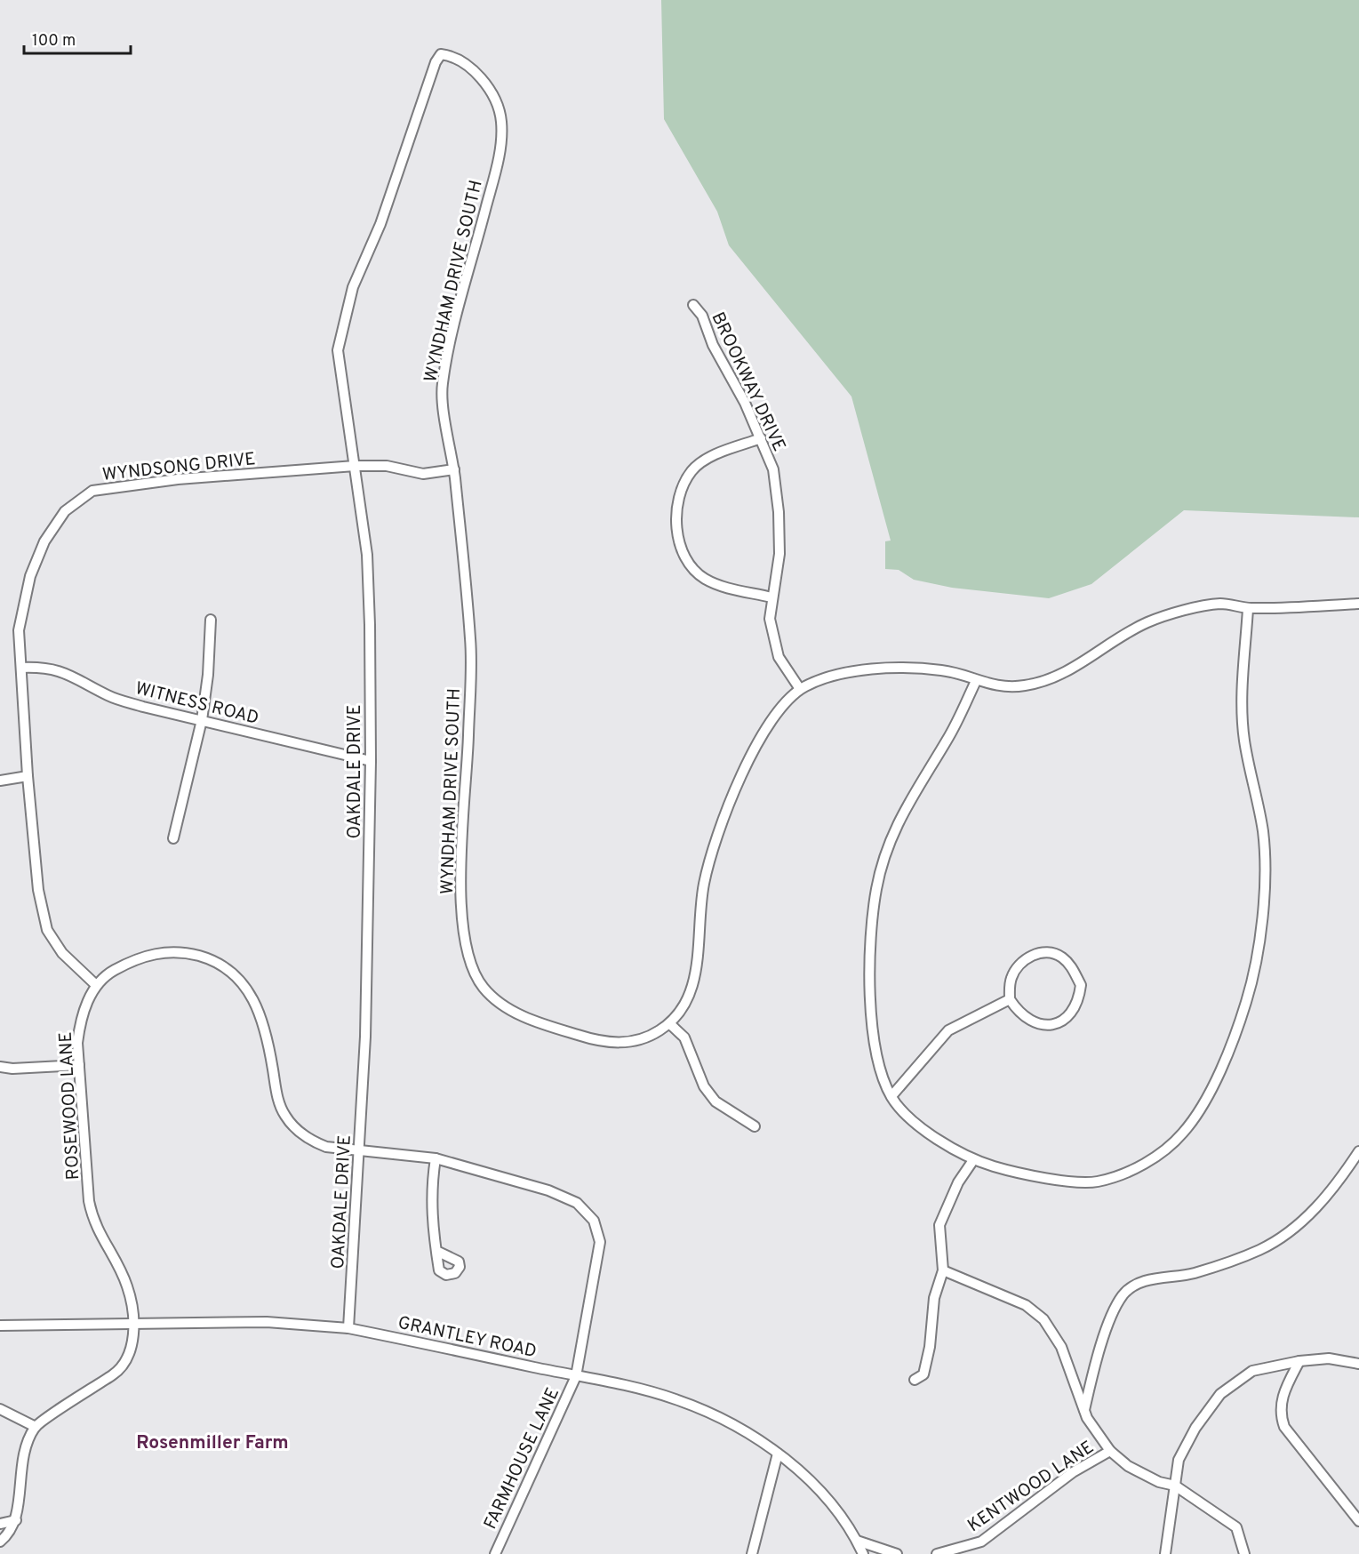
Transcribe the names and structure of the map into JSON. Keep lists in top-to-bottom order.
{
  "streets": {
    "street": [
      "WYNDHAM DRIVE SOUTH",
      "BROOKWAY DRIVE",
      "WYNDSONG DRIVE",
      "WITNESS ROAD",
      "OAKDALE DRIVE",
      "ROSEWOOD LANE",
      "GRANTLEY ROAD",
      "FARMHOUSE LANE",
      "KENTWOOD LANE"
    ]
  },
  "crossings": [
    ["WYNDHAM DRIVE SOUTH", "BROOKWAY DRIVE"],
    ["WYNDHAM DRIVE SOUTH", "WYNDSONG DRIVE"],
    ["WYNDHAM DRIVE SOUTH", "OAKDALE DRIVE"],
    ["WYNDSONG DRIVE", "WITNESS ROAD"],
    ["WYNDSONG DRIVE", "OAKDALE DRIVE"],
    ["WYNDSONG DRIVE", "ROSEWOOD LANE"],
    ["WITNESS ROAD", "OAKDALE DRIVE"],
    ["OAKDALE DRIVE", "ROSEWOOD LANE"],
    ["OAKDALE DRIVE", "GRANTLEY ROAD"],
    ["ROSEWOOD LANE", "GRANTLEY ROAD"],
    ["ROSEWOOD LANE", "FARMHOUSE LANE"],
    ["GRANTLEY ROAD", "FARMHOUSE LANE"]
  ],
  "districts": ["Rosenmiller Farm"],
  "scale_bar": "100 m"
}
